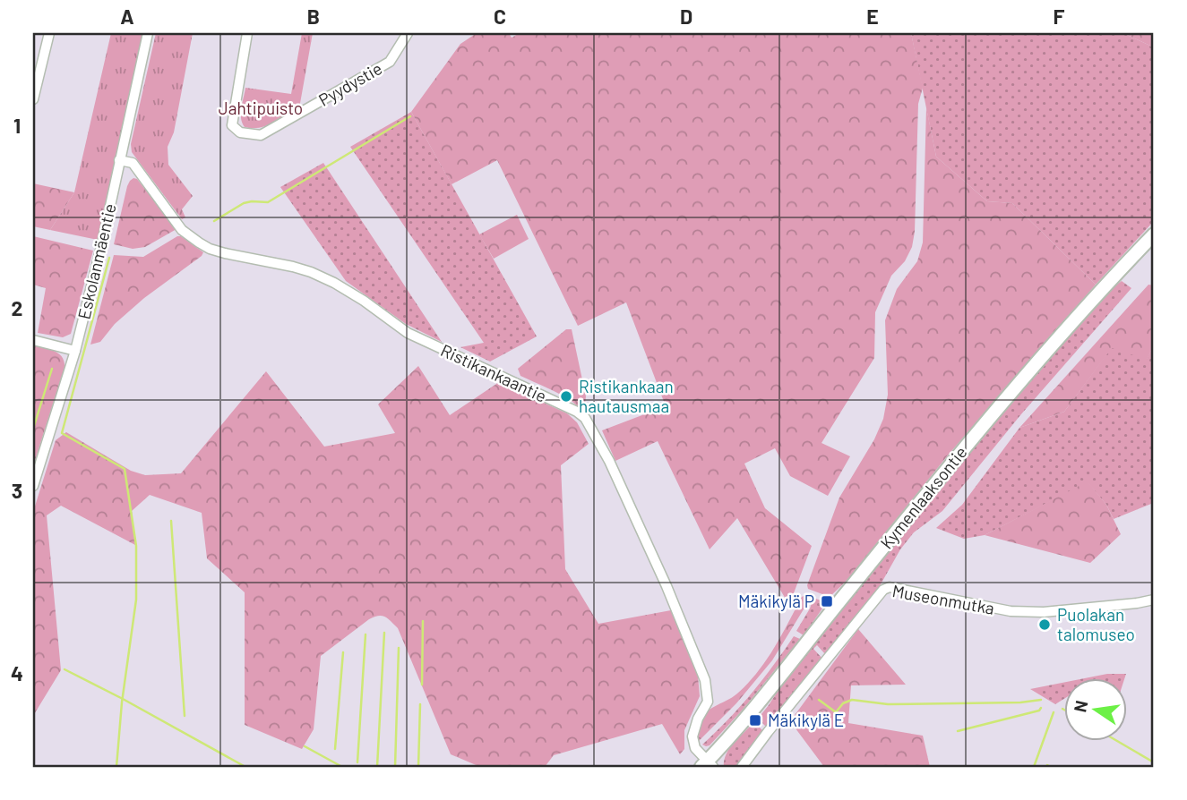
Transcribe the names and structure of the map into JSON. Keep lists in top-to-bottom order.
{
  "streets": {
    "main road": ["Kymenlaaksontie"],
    "street": [
      "Pyydystie",
      "Eskolanmäentie",
      "Ristikankaantie",
      "Museonmutka"
    ]
  },
  "crossings": [
    ["Eskolanmäentie", "Ristikankaantie"],
    ["Ristikankaantie", "Kymenlaaksontie"]
  ],
  "parks": ["Jahtipuisto"],
  "places": {
    "other": ["Ristikankaan hautausmaa", "Puolakan talomuseo"],
    "transit": ["Mäkikylä P", "Mäkikylä E"]
  },
  "north": "left",
  "grid": {
    "columns": [
      "A",
      "B",
      "C",
      "D",
      "E",
      "F"
    ],
    "rows": [
      "1",
      "2",
      "3",
      "4"
    ]
  }
}
